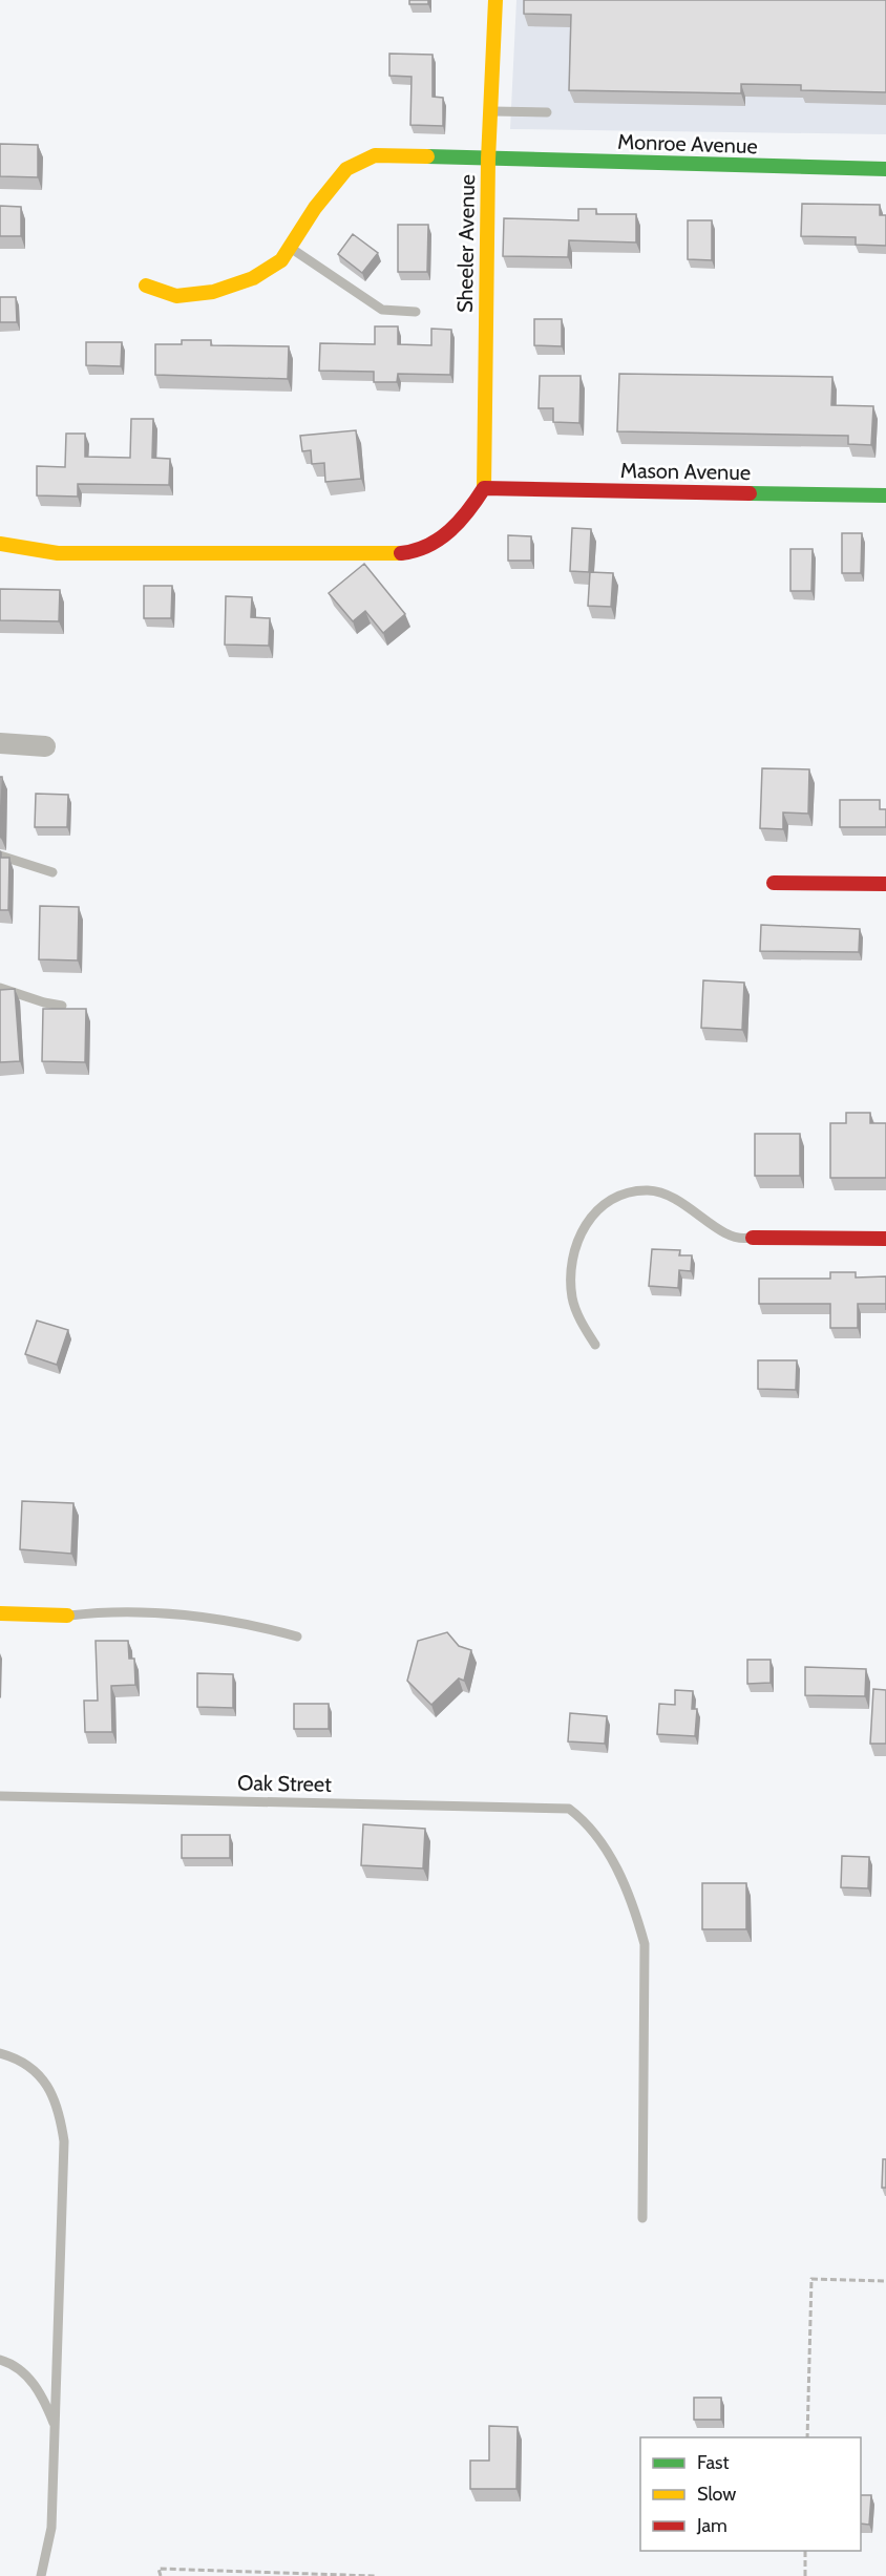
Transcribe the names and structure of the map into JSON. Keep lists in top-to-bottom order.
{
  "streets": {
    "street": ["Monroe Avenue", "Sheeler Avenue", "Mason Avenue"],
    "lane": ["Oak Street"]
  },
  "crossings": [
    ["Monroe Avenue", "Sheeler Avenue"],
    ["Sheeler Avenue", "Mason Avenue"]
  ],
  "legend": ["Fast", "Slow", "Jam"]
}
